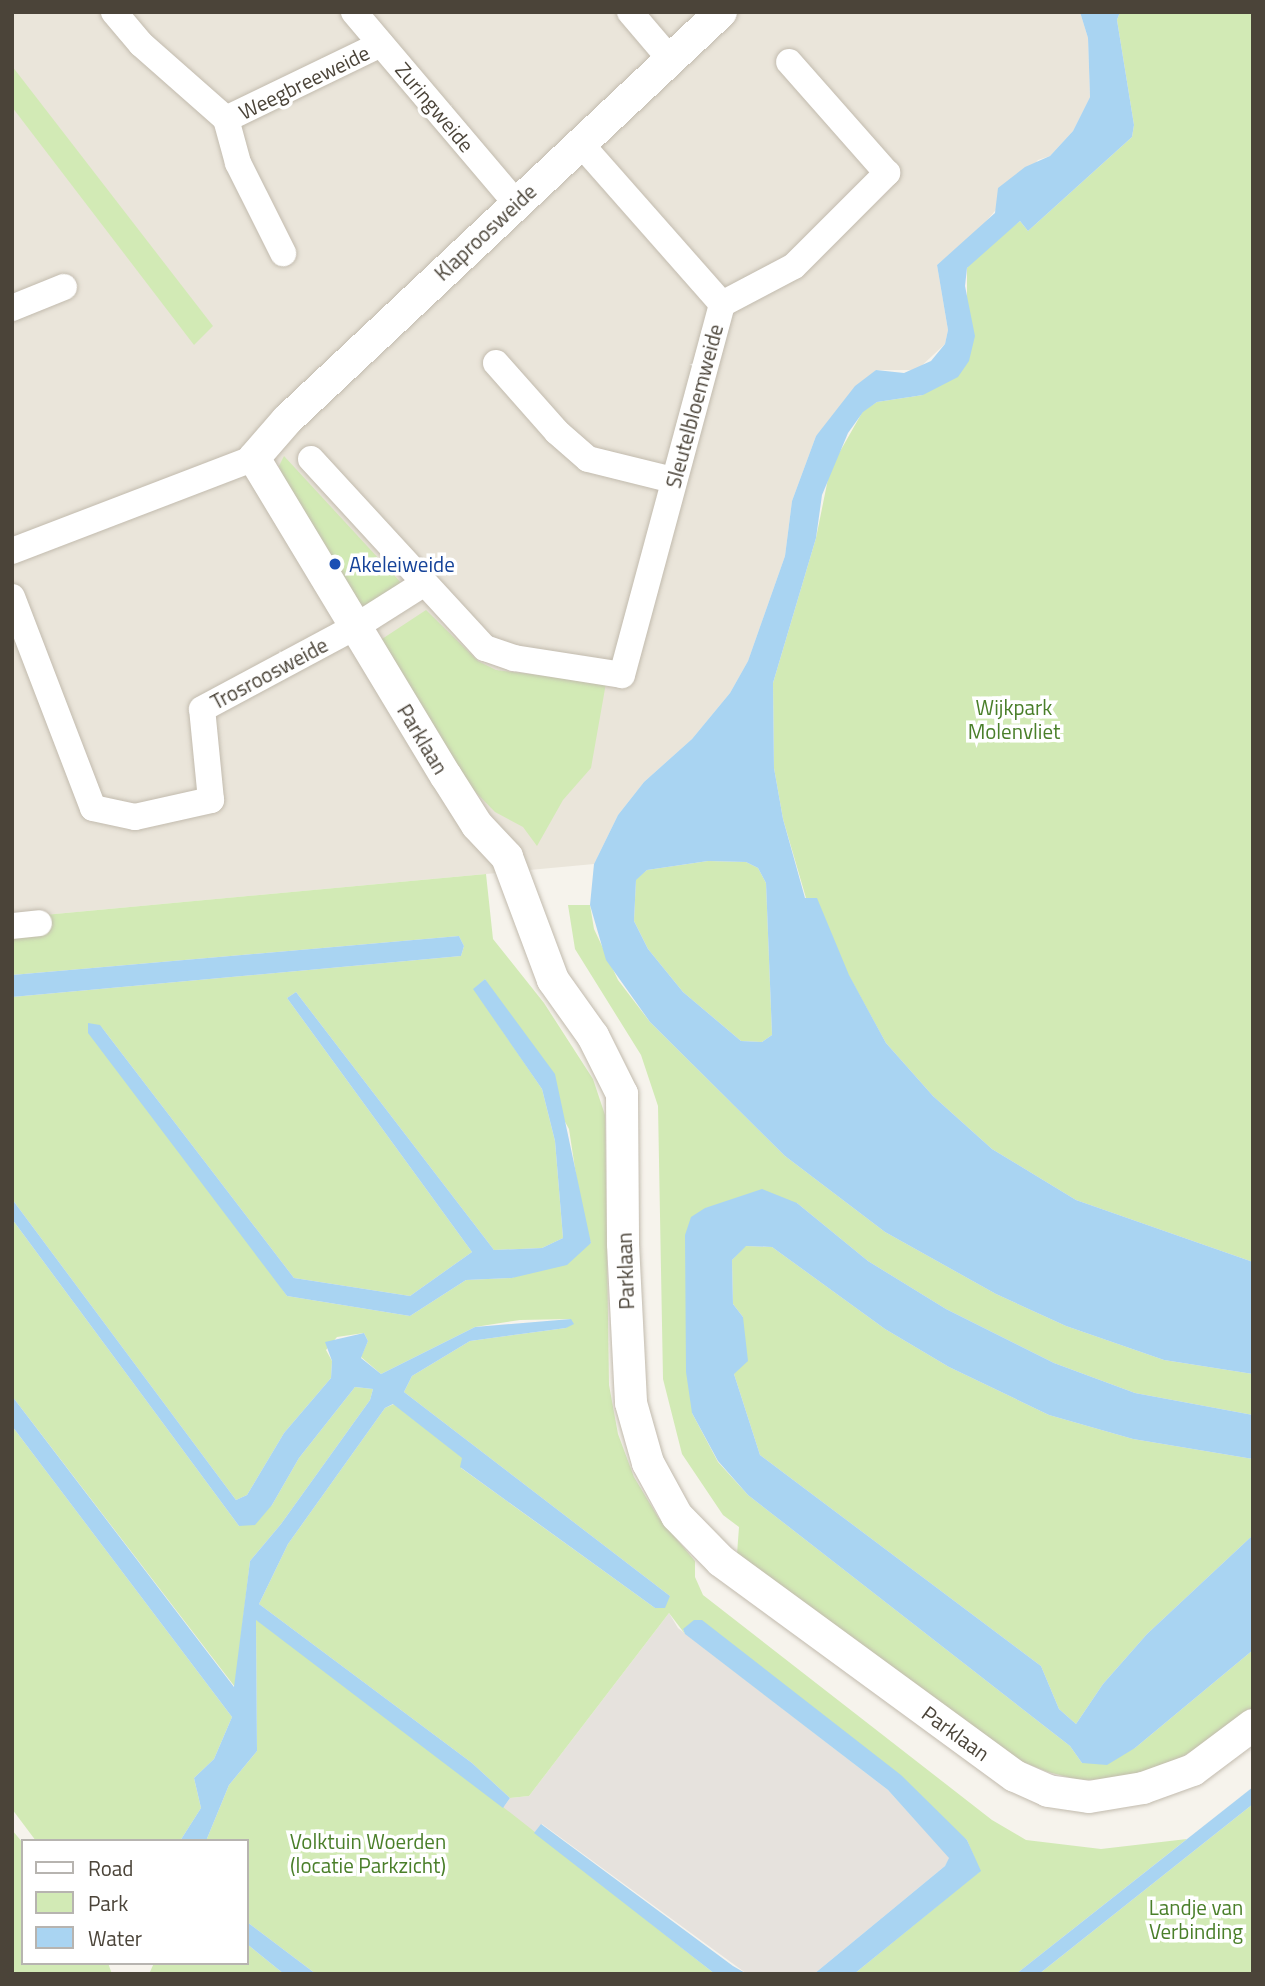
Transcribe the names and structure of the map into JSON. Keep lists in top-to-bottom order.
{
  "streets": {
    "street": [
      "Weegbreeweide",
      "Zuringweide",
      "Klaproosweide",
      "Sleutelbloemweide",
      "Trosroosweide",
      "Parklaan"
    ]
  },
  "crossings": [
    ["Weegbreeweide", "Zuringweide"],
    ["Zuringweide", "Klaproosweide"],
    ["Klaproosweide", "Sleutelbloemweide"],
    ["Sleutelbloemweide", "Trosroosweide"],
    ["Trosroosweide", "Parklaan"]
  ],
  "parks": ["Wijkpark Molenvliet", "Volktuin Woerden (locatie Parkzicht)", "Landje van Verbinding"],
  "places": ["Akeleiweide"],
  "legend": ["Road", "Park", "Water"]
}
